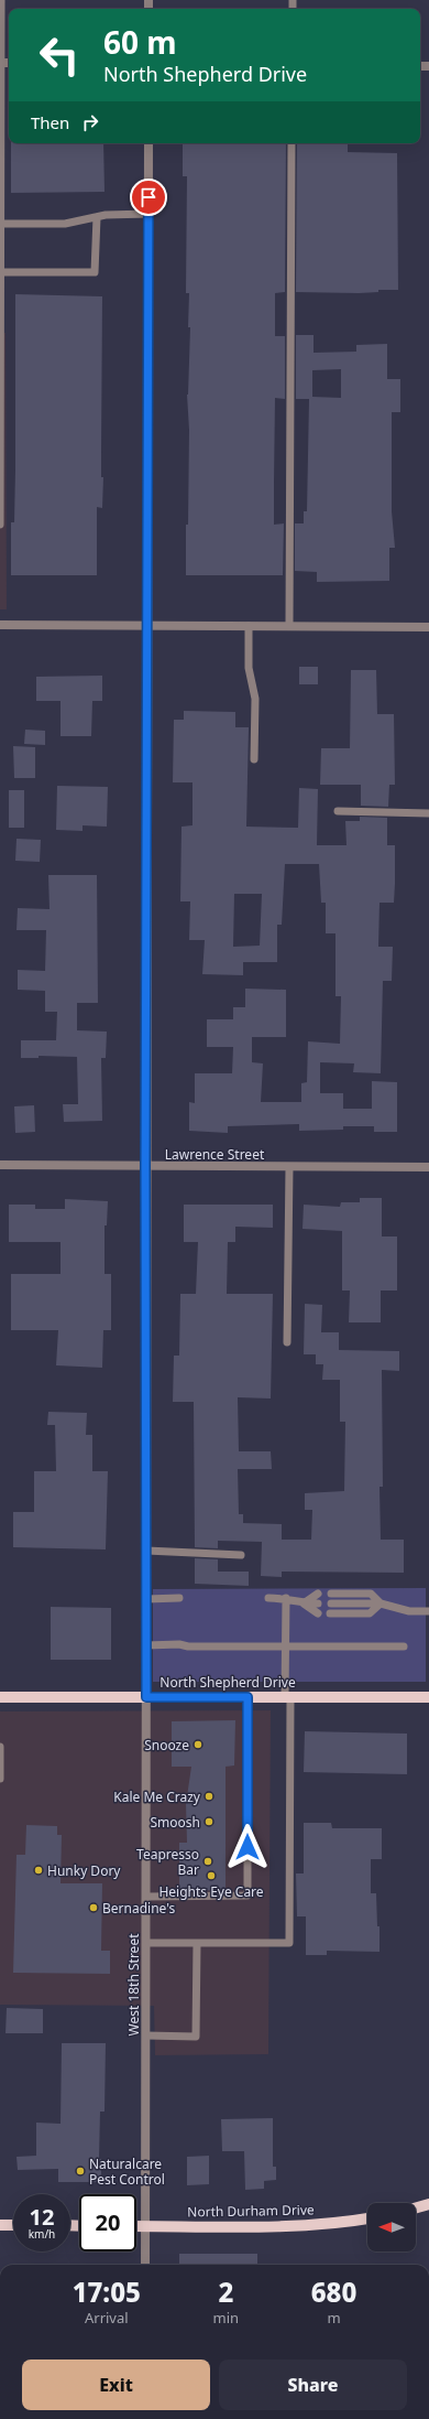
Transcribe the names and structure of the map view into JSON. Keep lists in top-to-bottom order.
{
  "streets": {
    "main road": ["North Shepherd Drive", "North Durham Drive"],
    "street": ["Lawrence Street", "West 18th Street"]
  },
  "crossings": [
    ["Lawrence Street", "West 18th Street"],
    ["North Shepherd Drive", "West 18th Street"],
    ["West 18th Street", "North Durham Drive"]
  ],
  "places": [
    "Snooze",
    "Kale Me Crazy",
    "Smoosh",
    "Teapresso Bar",
    "Hunky Dory",
    "Heights Eye Care",
    "Bernadine's",
    "Naturalcare Pest Control"
  ],
  "north": "left",
  "page": {
    "turn": ["60 m", "North Shepherd Drive"],
    "then": "Then",
    "speed": "12 km/h",
    "limit": "20",
    "eta": [
      "17:05",
      "Arrival",
      "2",
      "min",
      "680",
      "m"
    ],
    "buttons": ["Exit", "Share"]
  }
}
